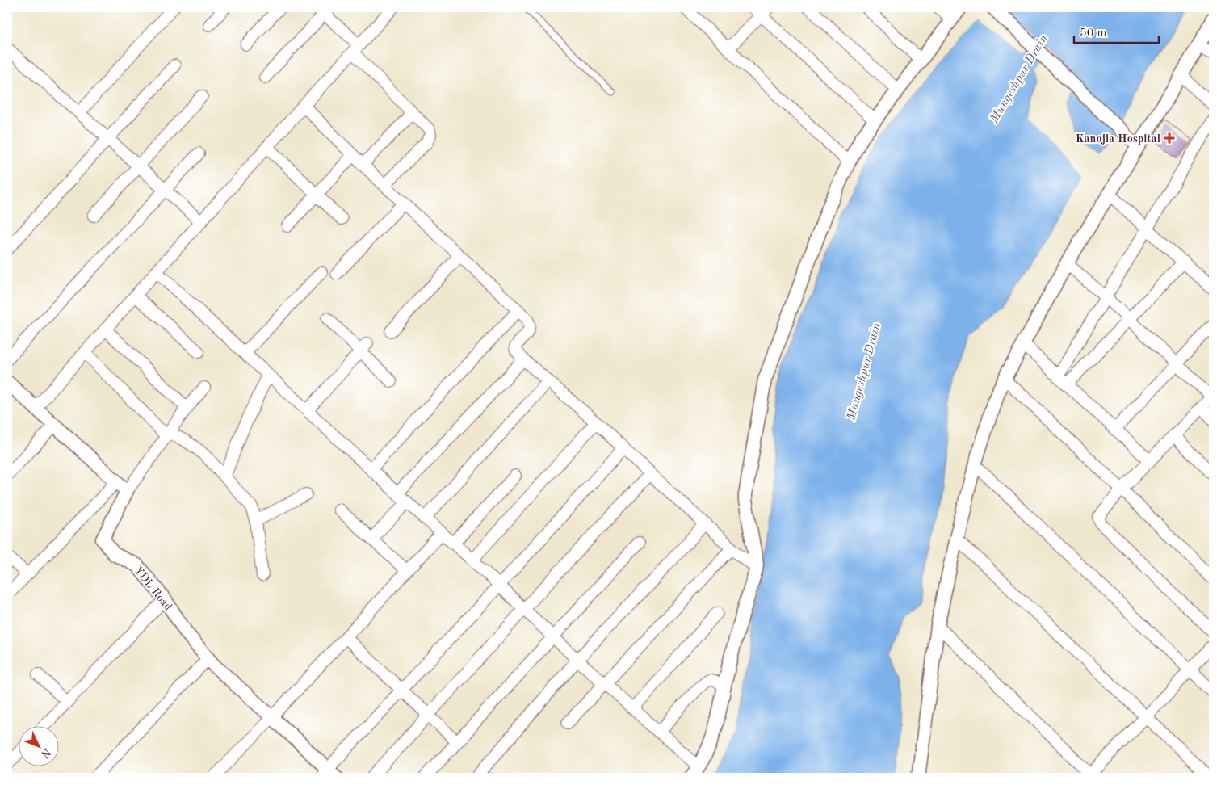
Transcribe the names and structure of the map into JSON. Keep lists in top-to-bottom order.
{
  "streets": {
    "street": ["YDL Road"]
  },
  "water": ["Mungeshpur Drain"],
  "places": {
    "health": ["Kanojia Hospital"]
  },
  "scale_bar": "50 m",
  "north": "bottom right"
}
